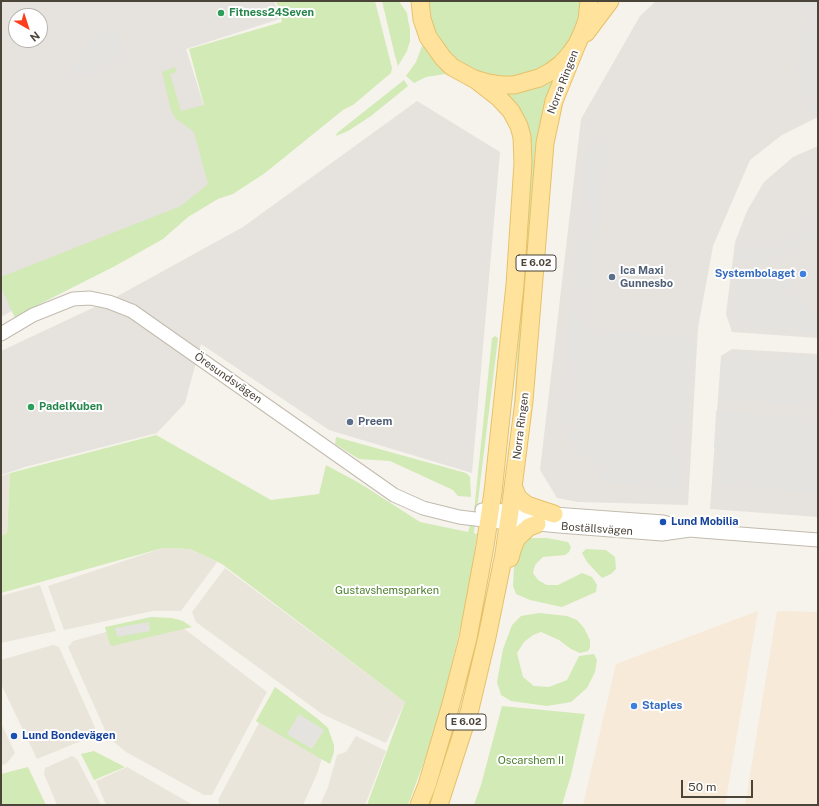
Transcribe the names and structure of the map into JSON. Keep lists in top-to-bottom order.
{
  "streets": {
    "main road": ["Norra Ringen", "E 6.02"],
    "street": ["Öresundsvägen", "Boställsvägen"]
  },
  "crossings": [
    ["Norra Ringen", "E 6.02"],
    ["Norra Ringen", "Öresundsvägen"],
    ["Norra Ringen", "Boställsvägen"],
    ["Öresundsvägen", "Boställsvägen"]
  ],
  "parks": ["Gustavshemsparken", "Oscarshem II"],
  "places": [
    "Fitness24Seven",
    "Systembolaget",
    "Ica Maxi Gunnesbo",
    "PadelKuben",
    "Preem",
    "Lund Mobilia",
    "Staples",
    "Lund Bondevägen"
  ],
  "scale_bar": "50 m",
  "north": "bottom right"
}
